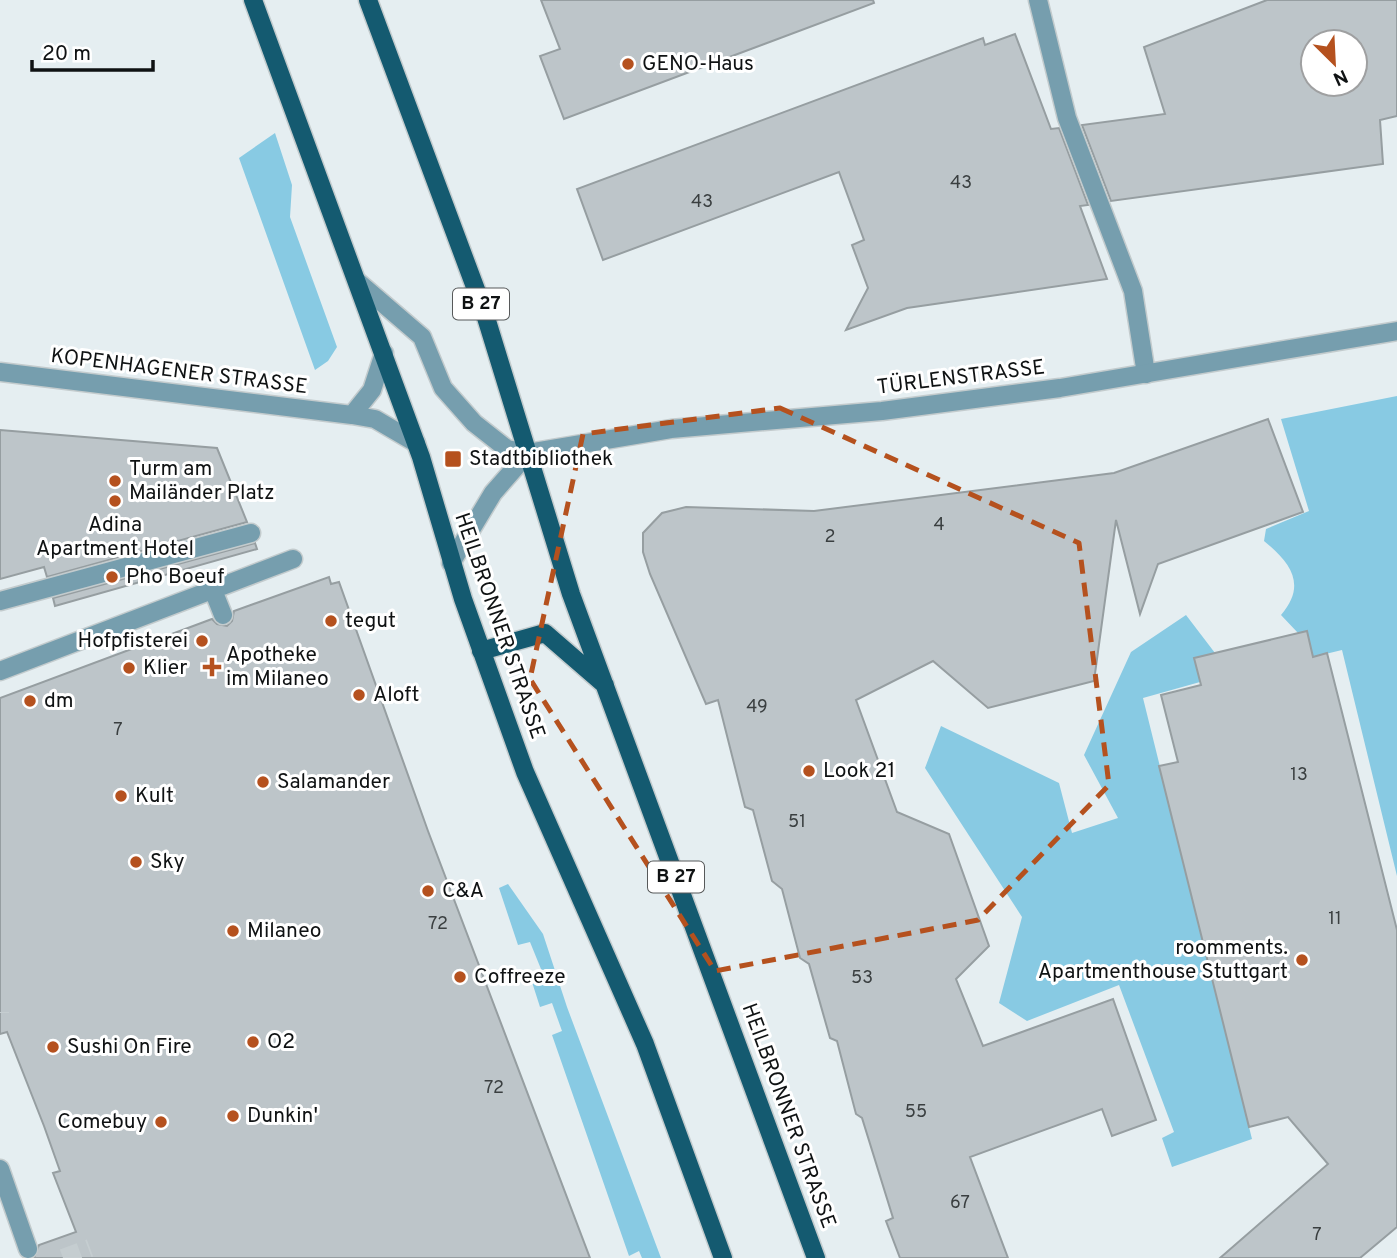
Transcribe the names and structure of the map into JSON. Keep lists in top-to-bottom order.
{
  "streets": {
    "main road": ["B 27", "HEILBRONNER STRASSE"],
    "street": ["KOPENHAGENER STRASSE", "TÜRLENSTRASSE"]
  },
  "crossings": [
    ["KOPENHAGENER STRASSE", "HEILBRONNER STRASSE"],
    ["TÜRLENSTRASSE", "HEILBRONNER STRASSE"]
  ],
  "places": {
    "other": [
      "GENO-Haus",
      "Turm am Mailänder Platz",
      "Adina Apartment Hotel",
      "Pho Boeuf",
      "tegut",
      "Hofpfisterei",
      "Klier",
      "Aloft",
      "dm",
      "Look 21",
      "Salamander",
      "Kult",
      "Sky",
      "C&A",
      "Milaneo",
      "roomments. Apartmenthouse Stuttgart",
      "Coffreeze",
      "O2",
      "Sushi On Fire",
      "Dunkin'",
      "Comebuy"
    ],
    "transit": ["Stadtbibliothek"],
    "health": ["Apotheke im Milaneo"]
  },
  "house_numbers": [
    "43",
    "43",
    "4",
    "2",
    "49",
    "7",
    "13",
    "51",
    "11",
    "72",
    "53",
    "72",
    "55",
    "67",
    "7"
  ],
  "scale_bar": "20 m",
  "north": "bottom right"
}
